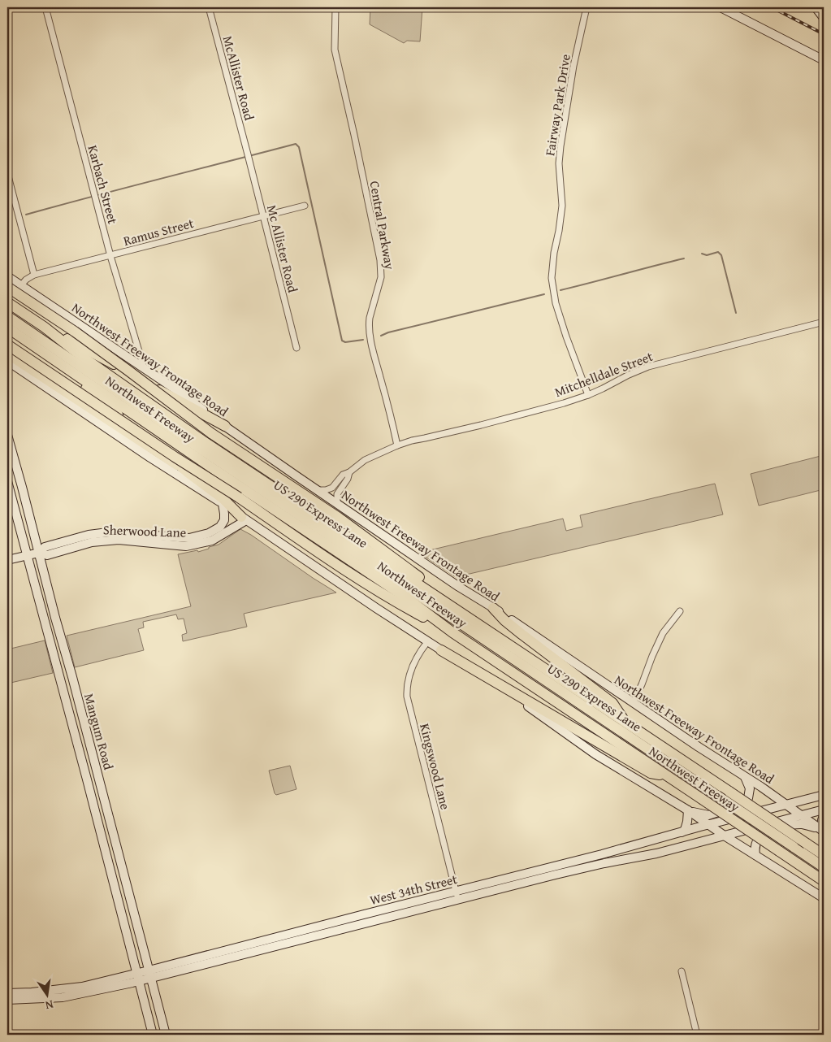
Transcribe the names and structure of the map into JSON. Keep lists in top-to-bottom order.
{
  "streets": {
    "highway": ["Northwest Freeway", "US 290 Express Lane"],
    "main road": [
      "Northwest Freeway Frontage Road",
      "Sherwood Lane",
      "Mangum Road",
      "West 34th Street"
    ],
    "street": [
      "McAllister Road",
      "Fairway Park Drive",
      "Karbach Street",
      "Central Parkway",
      "Ramus Street",
      "Mc Allister Road",
      "Mitchelldale Street",
      "Kingswood Lane"
    ]
  },
  "crossings": [
    ["McAllister Road", "Mc Allister Road"],
    ["Fairway Park Drive", "Mitchelldale Street"],
    ["Karbach Street", "Ramus Street"],
    ["Karbach Street", "Northwest Freeway Frontage Road"],
    ["Central Parkway", "Mitchelldale Street"],
    ["Ramus Street", "Mc Allister Road"],
    ["Ramus Street", "Northwest Freeway Frontage Road"],
    ["Northwest Freeway Frontage Road", "Mitchelldale Street"],
    ["Northwest Freeway Frontage Road", "West 34th Street"],
    ["Sherwood Lane", "Mangum Road"],
    ["Mangum Road", "West 34th Street"],
    ["Kingswood Lane", "West 34th Street"]
  ],
  "north": "bottom"
}
